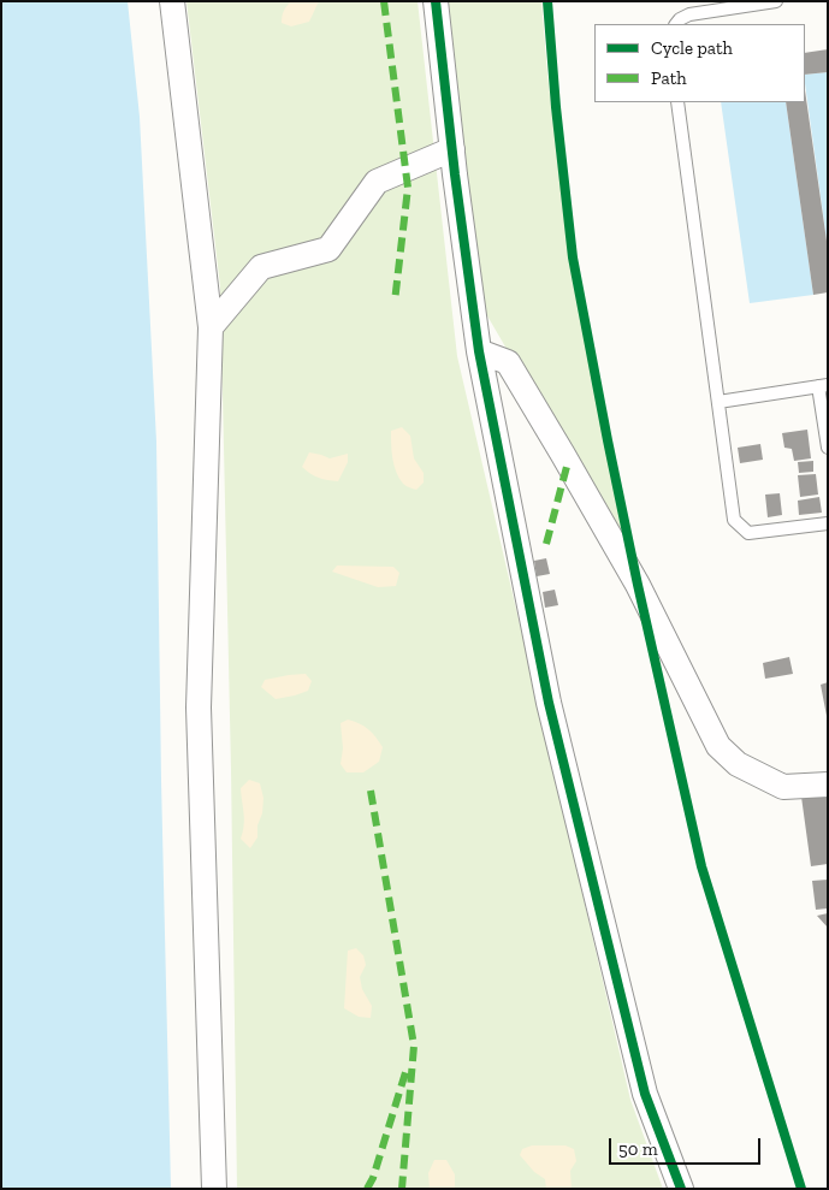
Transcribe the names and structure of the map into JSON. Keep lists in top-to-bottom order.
{
  "legend": ["Cycle path", "Path"],
  "scale_bar": "50 m"
}
